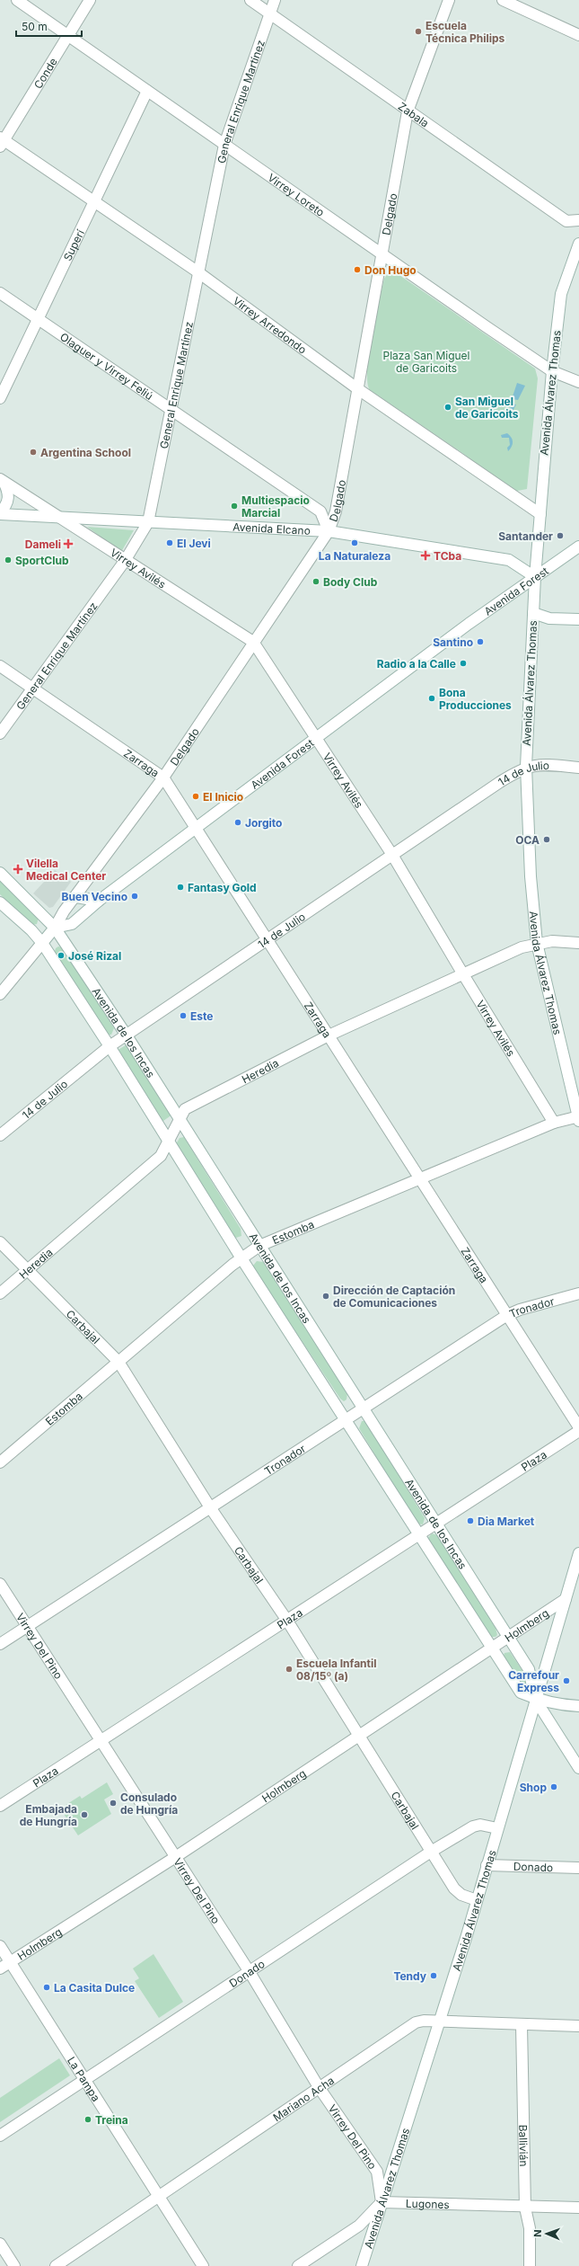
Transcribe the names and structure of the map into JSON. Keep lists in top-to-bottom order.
{
  "streets": {
    "street": [
      "Conde",
      "General Enrique Martínez",
      "Zabala",
      "Virrey Loreto",
      "Delgado",
      "Superí",
      "Virrey Arredondo",
      "Olaguer y Virrey Feliú",
      "Avenida Álvarez Thomas",
      "Avenida Elcano",
      "Virrey Avilés",
      "Avenida Forest",
      "Zarraga",
      "14 de Julio",
      "Avenida de los Incas",
      "Heredia",
      "Estomba",
      "Tronador",
      "Carbajal",
      "Plaza",
      "Holmberg",
      "Virrey Del Pino",
      "Donado",
      "La Pampa",
      "Mariano Acha",
      "Ballivián",
      "Lugones"
    ]
  },
  "crossings": [
    ["Conde", "Virrey Loreto"],
    ["Conde", "Virrey Arredondo"],
    ["General Enrique Martínez", "Zabala"],
    ["General Enrique Martínez", "Virrey Loreto"],
    ["General Enrique Martínez", "Virrey Arredondo"],
    ["General Enrique Martínez", "Olaguer y Virrey Feliú"],
    ["General Enrique Martínez", "Avenida Elcano"],
    ["General Enrique Martínez", "Virrey Avilés"],
    ["General Enrique Martínez", "Zarraga"],
    ["Zabala", "Delgado"],
    ["Virrey Loreto", "Delgado"],
    ["Virrey Loreto", "Superí"],
    ["Virrey Loreto", "Avenida Álvarez Thomas"],
    ["Delgado", "Virrey Arredondo"],
    ["Delgado", "Olaguer y Virrey Feliú"],
    ["Delgado", "Avenida Elcano"],
    ["Delgado", "Virrey Avilés"],
    ["Delgado", "Avenida Forest"],
    ["Delgado", "Zarraga"],
    ["Delgado", "Avenida de los Incas"],
    ["Superí", "Virrey Arredondo"],
    ["Superí", "Olaguer y Virrey Feliú"],
    ["Virrey Arredondo", "Avenida Álvarez Thomas"],
    ["Olaguer y Virrey Feliú", "Avenida Elcano"],
    ["Avenida Álvarez Thomas", "Avenida Elcano"],
    ["Avenida Álvarez Thomas", "Avenida Forest"],
    ["Avenida Álvarez Thomas", "14 de Julio"],
    ["Avenida Álvarez Thomas", "Avenida de los Incas"],
    ["Avenida Álvarez Thomas", "Heredia"],
    ["Avenida Álvarez Thomas", "Estomba"],
    ["Avenida Álvarez Thomas", "Carbajal"],
    ["Avenida Álvarez Thomas", "Holmberg"],
    ["Avenida Álvarez Thomas", "Virrey Del Pino"],
    ["Avenida Álvarez Thomas", "Donado"],
    ["Avenida Álvarez Thomas", "Mariano Acha"],
    ["Avenida Álvarez Thomas", "Lugones"],
    ["Avenida Elcano", "Virrey Avilés"],
    ["Avenida Elcano", "Avenida Forest"],
    ["Virrey Avilés", "Avenida Forest"],
    ["Virrey Avilés", "14 de Julio"],
    ["Virrey Avilés", "Heredia"],
    ["Virrey Avilés", "Estomba"],
    ["Avenida Forest", "Zarraga"],
    ["Avenida Forest", "Avenida de los Incas"],
    ["Zarraga", "14 de Julio"],
    ["Zarraga", "Heredia"],
    ["Zarraga", "Estomba"],
    ["Zarraga", "Tronador"],
    ["14 de Julio", "Avenida de los Incas"],
    ["Avenida de los Incas", "Heredia"],
    ["Avenida de los Incas", "Estomba"],
    ["Avenida de los Incas", "Tronador"],
    ["Avenida de los Incas", "Plaza"],
    ["Avenida de los Incas", "Holmberg"],
    ["Heredia", "Carbajal"],
    ["Estomba", "Carbajal"],
    ["Tronador", "Carbajal"],
    ["Tronador", "Virrey Del Pino"],
    ["Carbajal", "Plaza"],
    ["Carbajal", "Holmberg"],
    ["Carbajal", "Donado"],
    ["Plaza", "Virrey Del Pino"],
    ["Holmberg", "Virrey Del Pino"],
    ["Holmberg", "La Pampa"],
    ["Virrey Del Pino", "Donado"],
    ["Virrey Del Pino", "Mariano Acha"],
    ["Virrey Del Pino", "Lugones"],
    ["Donado", "La Pampa"],
    ["La Pampa", "Mariano Acha"],
    ["Mariano Acha", "Ballivián"],
    ["Ballivián", "Lugones"]
  ],
  "parks": ["Plaza San Miguel de Garicoits"],
  "places": {
    "other": [
      "Escuela Técnica Philips",
      "Don Hugo",
      "San Miguel de Garicoits",
      "Argentina School",
      "Multiespacio Marcial",
      "Santander",
      "El Jevi",
      "La Naturaleza",
      "SportClub",
      "Body Club",
      "Santino",
      "Radio a la Calle",
      "Bona Producciones",
      "El Inicio",
      "Jorgito",
      "OCA",
      "Fantasy Gold",
      "Buen Vecino",
      "José Rizal",
      "Este",
      "Dirección de Captación de Comunicaciones",
      "Dia Market",
      "Escuela Infantil 08/15º (a)",
      "Carrefour Express",
      "Shop",
      "Consulado de Hungría",
      "Embajada de Hungría",
      "Tendy",
      "La Casita Dulce",
      "Treina"
    ],
    "health": ["Dameli", "TCba", "Vilella Medical Center"]
  },
  "scale_bar": "50 m",
  "north": "left"
}
